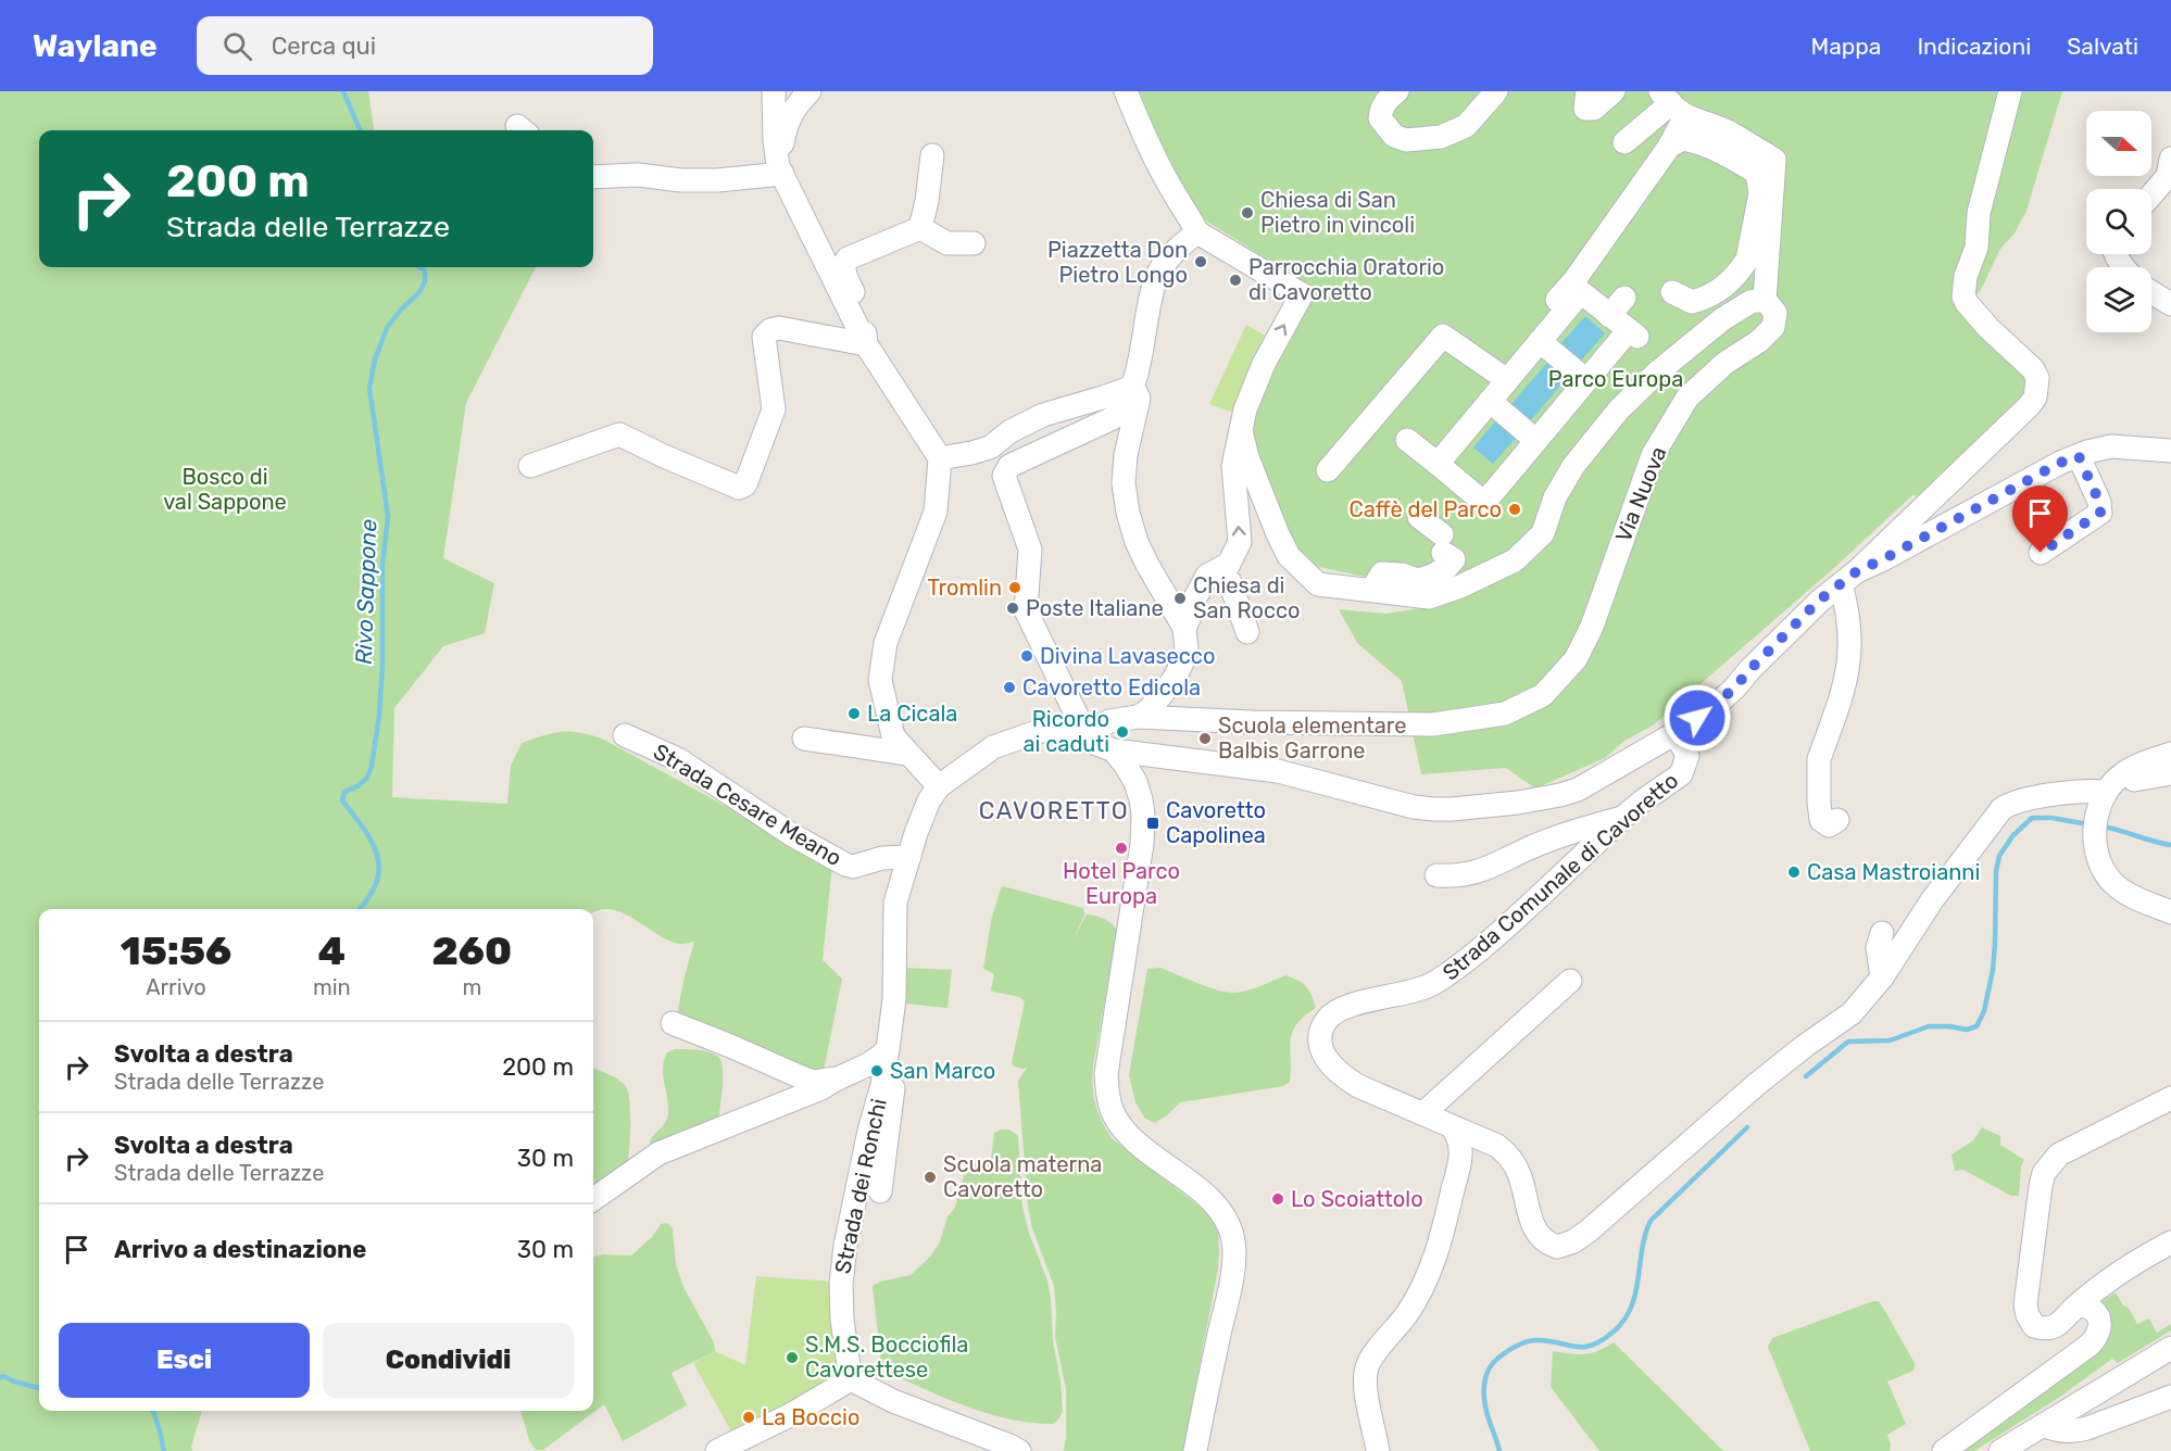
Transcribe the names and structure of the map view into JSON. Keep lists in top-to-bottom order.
{
  "streets": {
    "street": [
      "Via Nuova",
      "Strada Cesare Meano",
      "Strada Comunale di Cavoretto",
      "Strada dei Ronchi"
    ]
  },
  "crossings": [
    ["Via Nuova", "Strada Comunale di Cavoretto"],
    ["Via Nuova", "Strada dei Ronchi"],
    ["Strada Cesare Meano", "Strada dei Ronchi"],
    ["Strada Comunale di Cavoretto", "Strada dei Ronchi"]
  ],
  "districts": ["CAVORETTO"],
  "water": ["Rivo Sappone"],
  "parks": ["Parco Europa", "Bosco di val Sappone"],
  "places": {
    "other": [
      "Chiesa di San Pietro in vincoli",
      "Piazzetta Don Pietro Longo",
      "Parrocchia Oratorio di Cavoretto",
      "Caffè del Parco",
      "Tromlin",
      "Chiesa di San Rocco",
      "Poste Italiane",
      "Divina Lavasecco",
      "Cavoretto Edicola",
      "La Cicala",
      "Ricordo ai caduti",
      "Scuola elementare Balbis Garrone",
      "Hotel Parco Europa",
      "Casa Mastroianni",
      "San Marco",
      "Scuola materna Cavoretto",
      "Lo Scoiattolo",
      "S.M.S. Bocciofila Cavorettese",
      "La Boccio"
    ],
    "transit": ["Cavoretto Capolinea"]
  },
  "north": "right",
  "page": {
    "header": "Waylane",
    "search": "Cerca qui",
    "nav": ["Mappa", "Indicazioni", "Salvati"],
    "turn": ["200 m", "Strada delle Terrazze"],
    "eta": [
      "15:56",
      "Arrivo",
      "4",
      "min",
      "260",
      "m"
    ],
    "list": [
      {
        "name": "Svolta a destra",
        "note": "Strada delle Terrazze",
        "value": "200 m"
      },
      {
        "name": "Svolta a destra",
        "note": "Strada delle Terrazze",
        "value": "30 m"
      },
      {
        "name": "Arrivo a destinazione",
        "value": "30 m"
      }
    ],
    "buttons": ["Esci", "Condividi"]
  }
}
